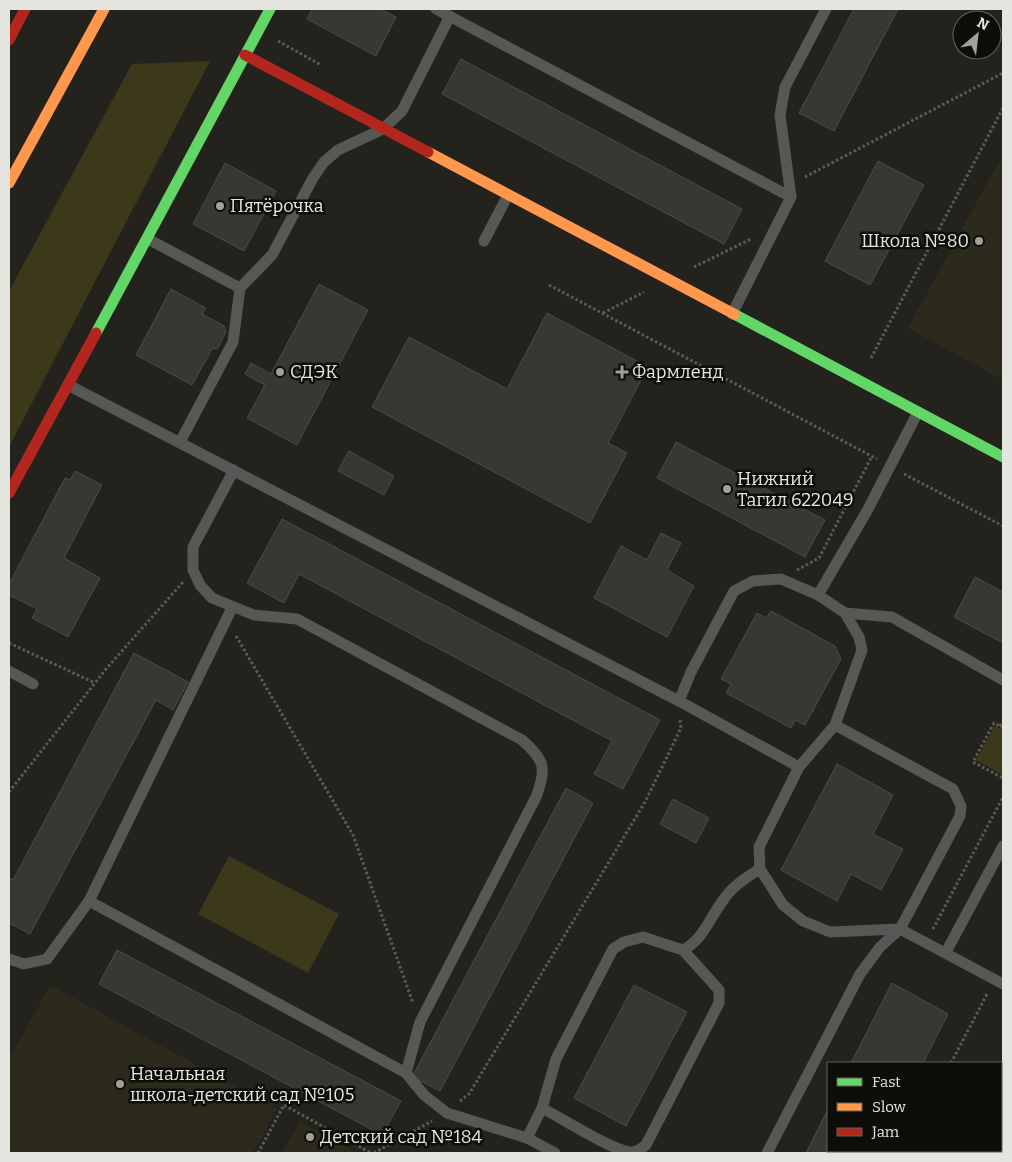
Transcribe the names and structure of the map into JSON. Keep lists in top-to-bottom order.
{
  "places": {
    "other": [
      "Пятёрочка",
      "Школа №80",
      "СДЭК",
      "Нижний Тагил 622049",
      "Начальная школа-детский сад №105",
      "Детский сад №184"
    ],
    "health": ["Фармленд"]
  },
  "legend": ["Fast", "Slow", "Jam"],
  "north": "top right"
}
